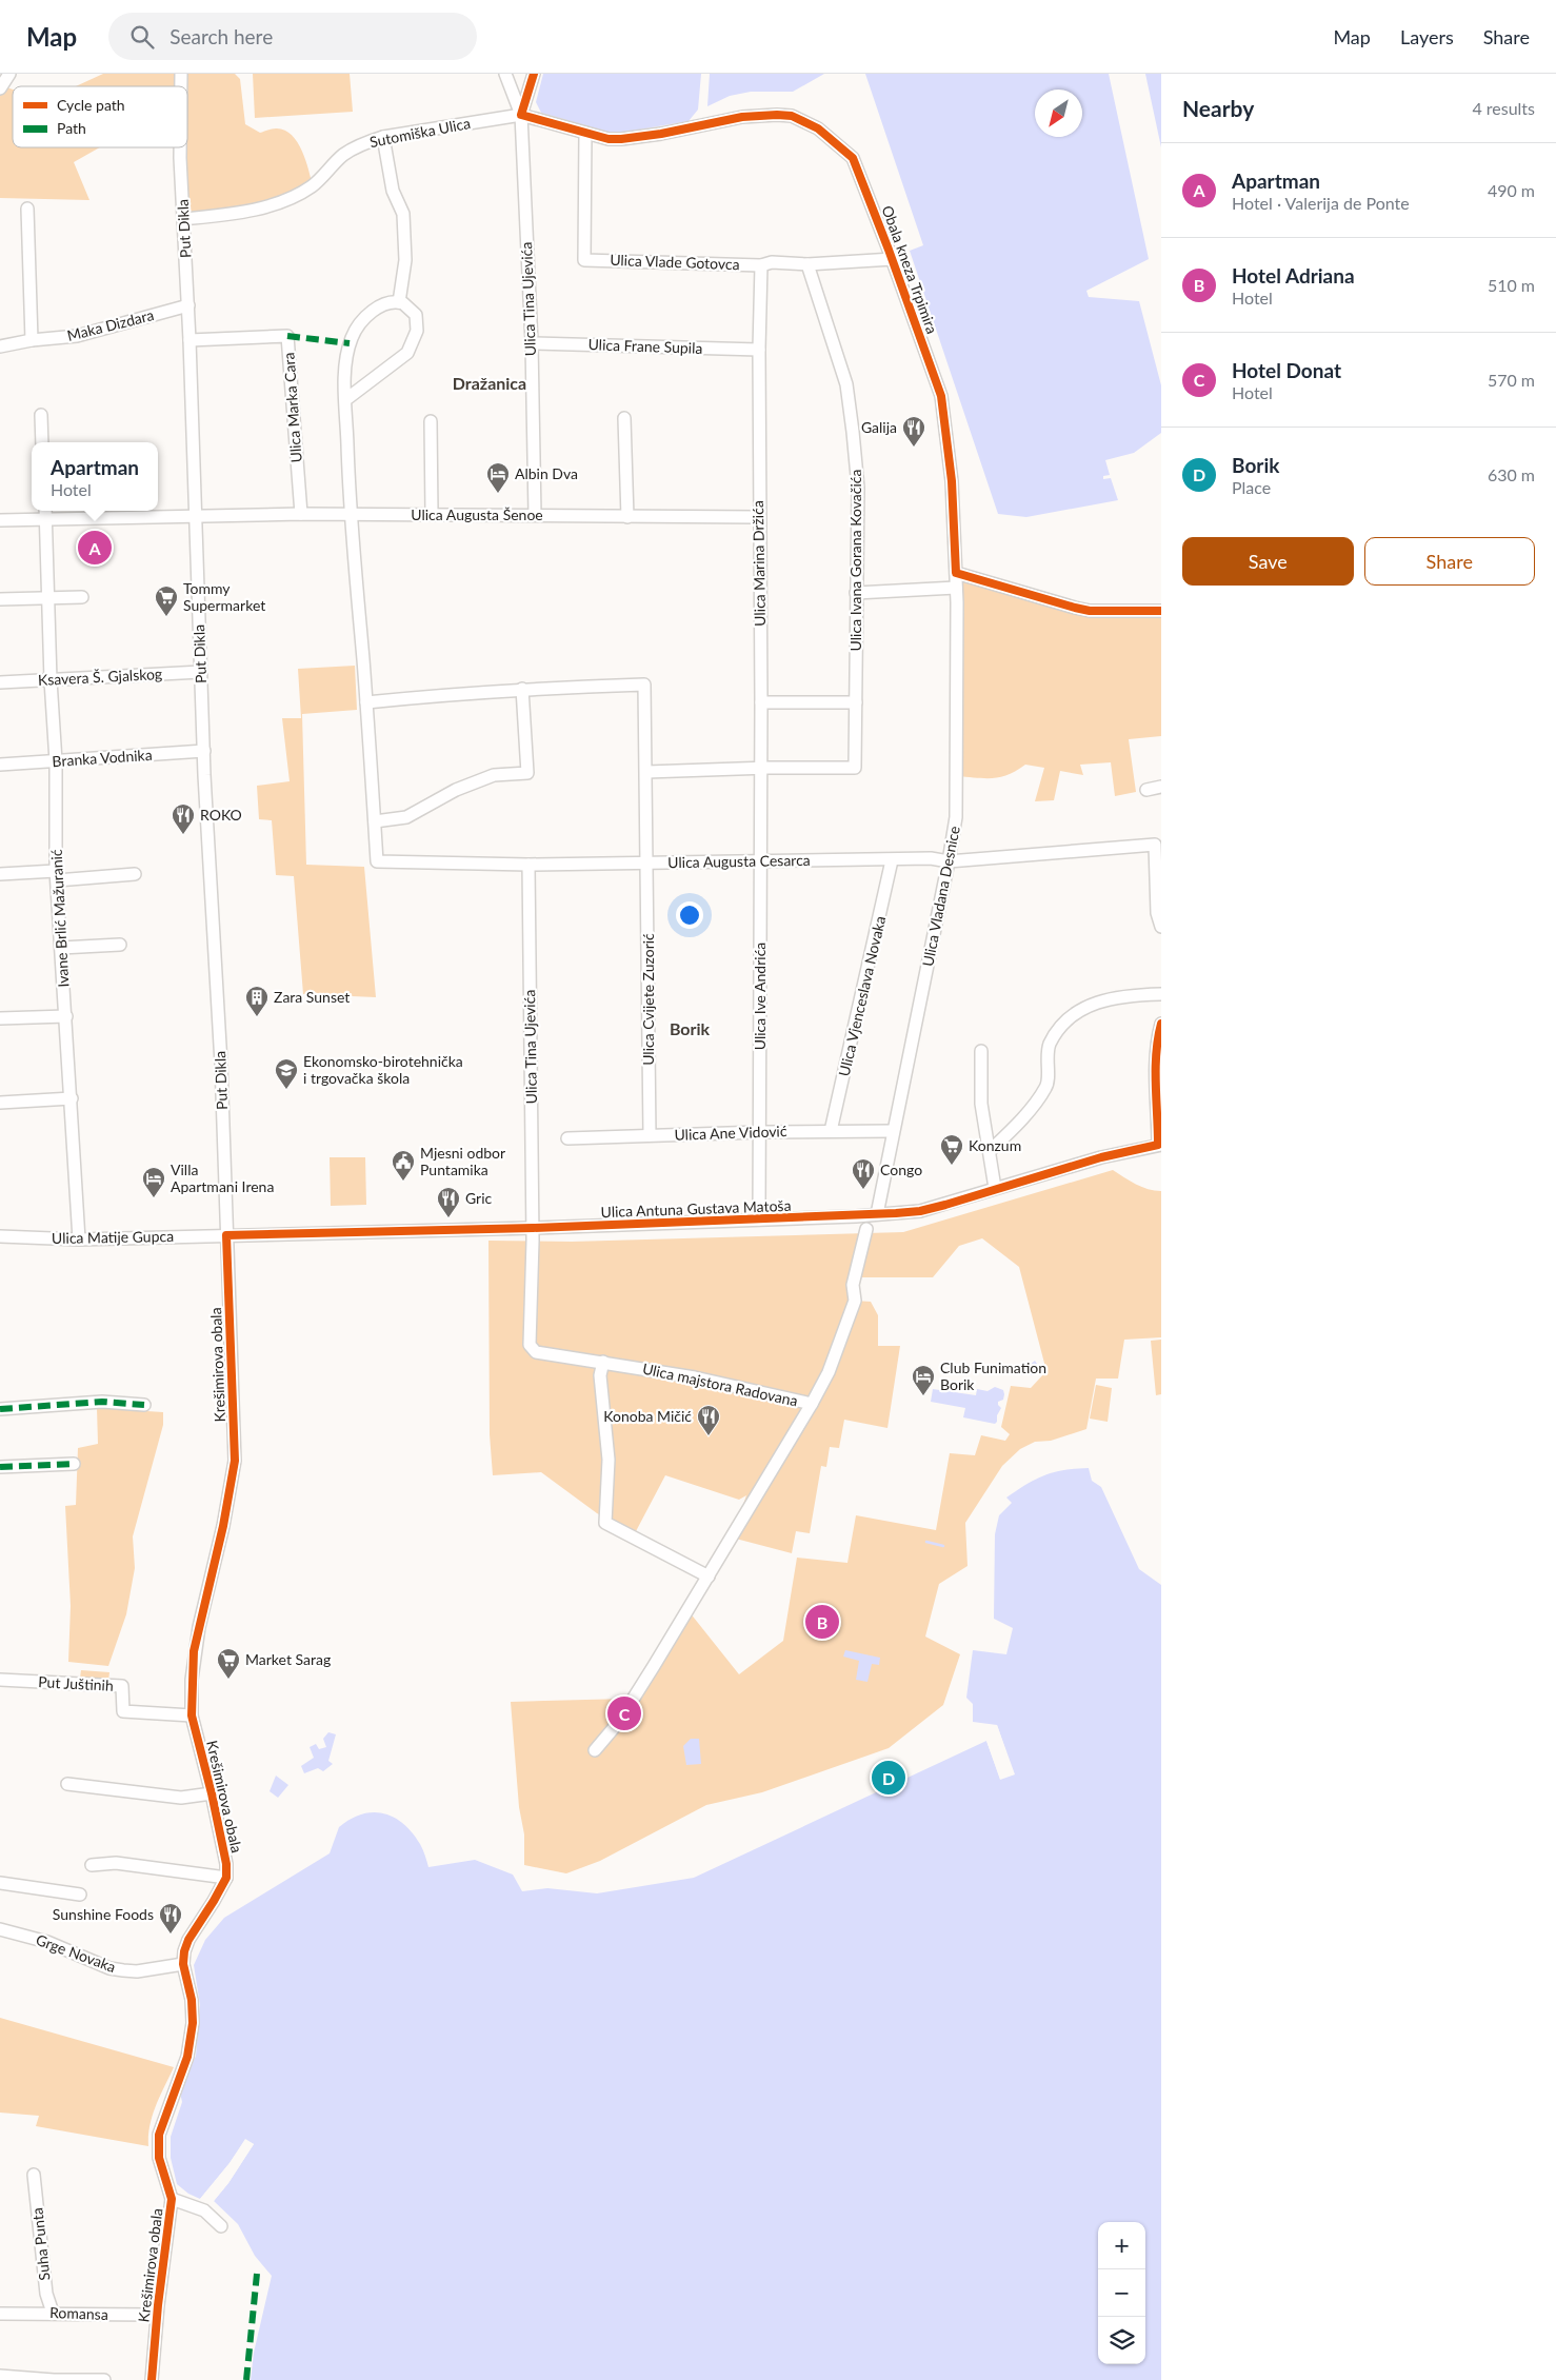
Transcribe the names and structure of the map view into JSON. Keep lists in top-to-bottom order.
{
  "streets": {
    "street": [
      "Sutomiška Ulica",
      "Put Dikla",
      "Ulica Vlade Gotovca",
      "Obala kneza Trpimira",
      "Ulica Tina Ujevića",
      "Maka Dizdara",
      "Ulica Frane Supila",
      "Ulica Marka Cara",
      "Ulica Augusta Šenoe",
      "Ulica Ivana Gorana Kovačića",
      "Ulica Marina Držića",
      "Ksavera Š. Gjalskog",
      "Branka Vodnika",
      "Ulica Augusta Cesarca",
      "Ulica Vladana Desnice",
      "Ivane Brlić Mažuranić",
      "Ulica Ive Andrića",
      "Ulica Vjenceslava Novaka",
      "Ulica Cvijete Zuzorić",
      "Ulica Ane Vidović",
      "Ulica Antuna Gustava Matoša",
      "Ulica Matije Gupca",
      "Krešimirova obala",
      "Ulica majstora Radovana",
      "Put Juštinih",
      "Grge Novaka",
      "Suha Punta",
      "Romansa"
    ]
  },
  "crossings": [
    ["Sutomiška Ulica", "Put Dikla"],
    ["Sutomiška Ulica", "Obala kneza Trpimira"],
    ["Sutomiška Ulica", "Ulica Tina Ujevića"],
    ["Put Dikla", "Maka Dizdara"],
    ["Put Dikla", "Ulica Marka Cara"],
    ["Put Dikla", "Ulica Augusta Šenoe"],
    ["Put Dikla", "Ksavera Š. Gjalskog"],
    ["Put Dikla", "Branka Vodnika"],
    ["Put Dikla", "Ulica Antuna Gustava Matoša"],
    ["Put Dikla", "Ulica Matije Gupca"],
    ["Put Dikla", "Krešimirova obala"],
    ["Ulica Vlade Gotovca", "Obala kneza Trpimira"],
    ["Ulica Vlade Gotovca", "Ulica Ivana Gorana Kovačića"],
    ["Ulica Vlade Gotovca", "Ulica Marina Držića"],
    ["Obala kneza Trpimira", "Ulica Tina Ujevića"],
    ["Obala kneza Trpimira", "Ulica Vladana Desnice"],
    ["Ulica Tina Ujevića", "Ulica Frane Supila"],
    ["Ulica Tina Ujevića", "Ulica Augusta Šenoe"],
    ["Ulica Tina Ujevića", "Ulica Augusta Cesarca"],
    ["Ulica Tina Ujevića", "Ulica Antuna Gustava Matoša"],
    ["Ulica Tina Ujevića", "Ulica majstora Radovana"],
    ["Ulica Frane Supila", "Ulica Marina Držića"],
    ["Ulica Marka Cara", "Ulica Augusta Šenoe"],
    ["Ulica Augusta Šenoe", "Ulica Marina Držića"],
    ["Ulica Augusta Šenoe", "Ivane Brlić Mažuranić"],
    ["Ulica Ivana Gorana Kovačića", "Ulica Marina Držića"],
    ["Ulica Marina Držića", "Ulica Augusta Cesarca"],
    ["Ulica Marina Držića", "Ulica Ive Andrića"],
    ["Ksavera Š. Gjalskog", "Ivane Brlić Mažuranić"],
    ["Branka Vodnika", "Ivane Brlić Mažuranić"],
    ["Ulica Augusta Cesarca", "Ulica Vladana Desnice"],
    ["Ulica Augusta Cesarca", "Ulica Ive Andrića"],
    ["Ulica Augusta Cesarca", "Ulica Vjenceslava Novaka"],
    ["Ulica Augusta Cesarca", "Ulica Cvijete Zuzorić"],
    ["Ulica Vladana Desnice", "Ulica Ane Vidović"],
    ["Ulica Vladana Desnice", "Ulica Antuna Gustava Matoša"],
    ["Ivane Brlić Mažuranić", "Ulica Matije Gupca"],
    ["Ulica Ive Andrića", "Ulica Ane Vidović"],
    ["Ulica Ive Andrića", "Ulica Antuna Gustava Matoša"],
    ["Ulica Vjenceslava Novaka", "Ulica Ane Vidović"],
    ["Ulica Cvijete Zuzorić", "Ulica Ane Vidović"],
    ["Ulica Antuna Gustava Matoša", "Ulica Matije Gupca"],
    ["Ulica Antuna Gustava Matoša", "Krešimirova obala"],
    ["Ulica Antuna Gustava Matoša", "Ulica majstora Radovana"],
    ["Ulica Matije Gupca", "Krešimirova obala"],
    ["Krešimirova obala", "Put Juštinih"],
    ["Krešimirova obala", "Grge Novaka"],
    ["Krešimirova obala", "Romansa"],
    ["Suha Punta", "Romansa"]
  ],
  "districts": ["Dražanica", "Borik"],
  "places": {
    "restaurant": [
      "Galija",
      "ROKO",
      "Congo",
      "Gric",
      "Konoba Mičić",
      "Sunshine Foods"
    ],
    "hotel": ["Albin Dva", "Villa Apartmani Irena", "Club Funimation Borik"],
    "supermarket": ["Tommy Supermarket", "Konzum", "Market Sarag"],
    "building": ["Zara Sunset"],
    "school or university": ["Ekonomsko-birotehnička i trgovačka škola"],
    "public building": ["Mjesni odbor Puntamika"]
  },
  "legend": ["Cycle path", "Path"],
  "north": "bottom left",
  "page": {
    "header": "Map",
    "search": "Search here",
    "nav": ["Map", "Layers", "Share"],
    "heading": ["Nearby", "4 results"],
    "list": [
      {
        "mark": "A",
        "name": "Apartman",
        "note": "Hotel · Valerija de Ponte",
        "value": "490 m"
      },
      {
        "mark": "B",
        "name": "Hotel Adriana",
        "note": "Hotel",
        "value": "510 m"
      },
      {
        "mark": "C",
        "name": "Hotel Donat",
        "note": "Hotel",
        "value": "570 m"
      },
      {
        "mark": "D",
        "name": "Borik",
        "note": "Place",
        "value": "630 m"
      }
    ],
    "popup": ["Apartman", "Hotel"],
    "buttons": ["Save", "Share"],
    "pins": [
      "A",
      "B",
      "C",
      "D"
    ],
    "map_buttons": ["+", "−"]
  }
}
